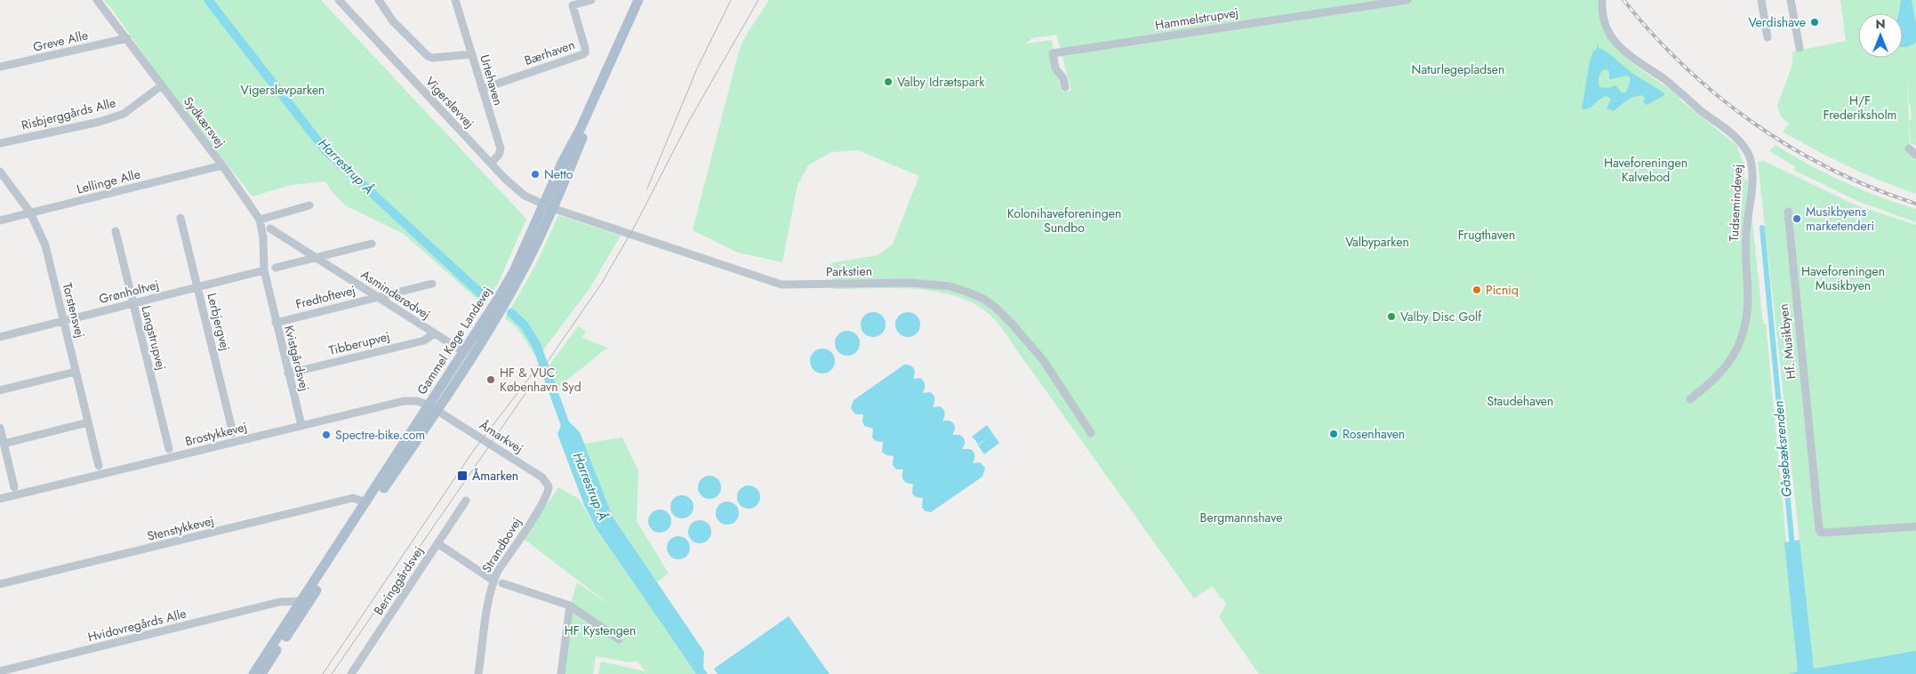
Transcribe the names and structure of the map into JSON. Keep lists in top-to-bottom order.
{
  "streets": {
    "main road": ["Gammel Køge Landevej"],
    "street": [
      "Hammelstrupvej",
      "Greve Alle",
      "Bærhaven",
      "Urtehaven",
      "Vigerslevvej",
      "Risbjerggårds Alle",
      "Sydkærsvej",
      "Lellinge Alle",
      "Tudsemindevej",
      "Parkstien",
      "Grønholtvej",
      "Asminderødvej",
      "Fredtoftevej",
      "Torstensvej",
      "Lerbjergvej",
      "Langstrupvej",
      "Hf. Musikbyen",
      "Tibberupvej",
      "Kvistgårdsvej",
      "Brostykkevej",
      "Åmarkvej",
      "Stenstykkevej",
      "Strandbovej",
      "Beringgårdsvej",
      "Hvidovregårds Alle"
    ]
  },
  "crossings": [
    ["Greve Alle", "Sydkærsvej"],
    ["Bærhaven", "Urtehaven"],
    ["Urtehaven", "Vigerslevvej"],
    ["Vigerslevvej", "Parkstien"],
    ["Vigerslevvej", "Gammel Køge Landevej"],
    ["Risbjerggårds Alle", "Sydkærsvej"],
    ["Sydkærsvej", "Lellinge Alle"],
    ["Sydkærsvej", "Grønholtvej"],
    ["Sydkærsvej", "Kvistgårdsvej"],
    ["Lellinge Alle", "Torstensvej"],
    ["Parkstien", "Gammel Køge Landevej"],
    ["Grønholtvej", "Torstensvej"],
    ["Grønholtvej", "Lerbjergvej"],
    ["Grønholtvej", "Langstrupvej"],
    ["Grønholtvej", "Kvistgårdsvej"],
    ["Asminderødvej", "Fredtoftevej"],
    ["Asminderødvej", "Gammel Køge Landevej"],
    ["Asminderødvej", "Tibberupvej"],
    ["Fredtoftevej", "Kvistgårdsvej"],
    ["Gammel Køge Landevej", "Brostykkevej"],
    ["Gammel Køge Landevej", "Åmarkvej"],
    ["Gammel Køge Landevej", "Stenstykkevej"],
    ["Gammel Køge Landevej", "Hvidovregårds Alle"],
    ["Tibberupvej", "Kvistgårdsvej"],
    ["Kvistgårdsvej", "Brostykkevej"],
    ["Brostykkevej", "Åmarkvej"],
    ["Åmarkvej", "Strandbovej"]
  ],
  "water": ["Harrestrup Å", "Gåsebæksrenden"],
  "parks": [
    "Naturlegepladsen",
    "Vigerslevparken",
    "H/F Frederiksholm",
    "Haveforeningen Kalvebod",
    "Kolonihaveforeningen Sundbo",
    "Frugthaven",
    "Valbyparken",
    "Haveforeningen Musikbyen",
    "Staudehaven",
    "Bergmannshave",
    "HF Kystengen"
  ],
  "places": {
    "other": [
      "Verdishave",
      "Valby Idrætspark",
      "Netto",
      "Musikbyens marketenderi",
      "Picniq",
      "Valby Disc Golf",
      "HF & VUC København Syd",
      "Rosenhaven",
      "Spectre-bike.com"
    ],
    "transit": ["Åmarken"]
  },
  "north": "top"
}
